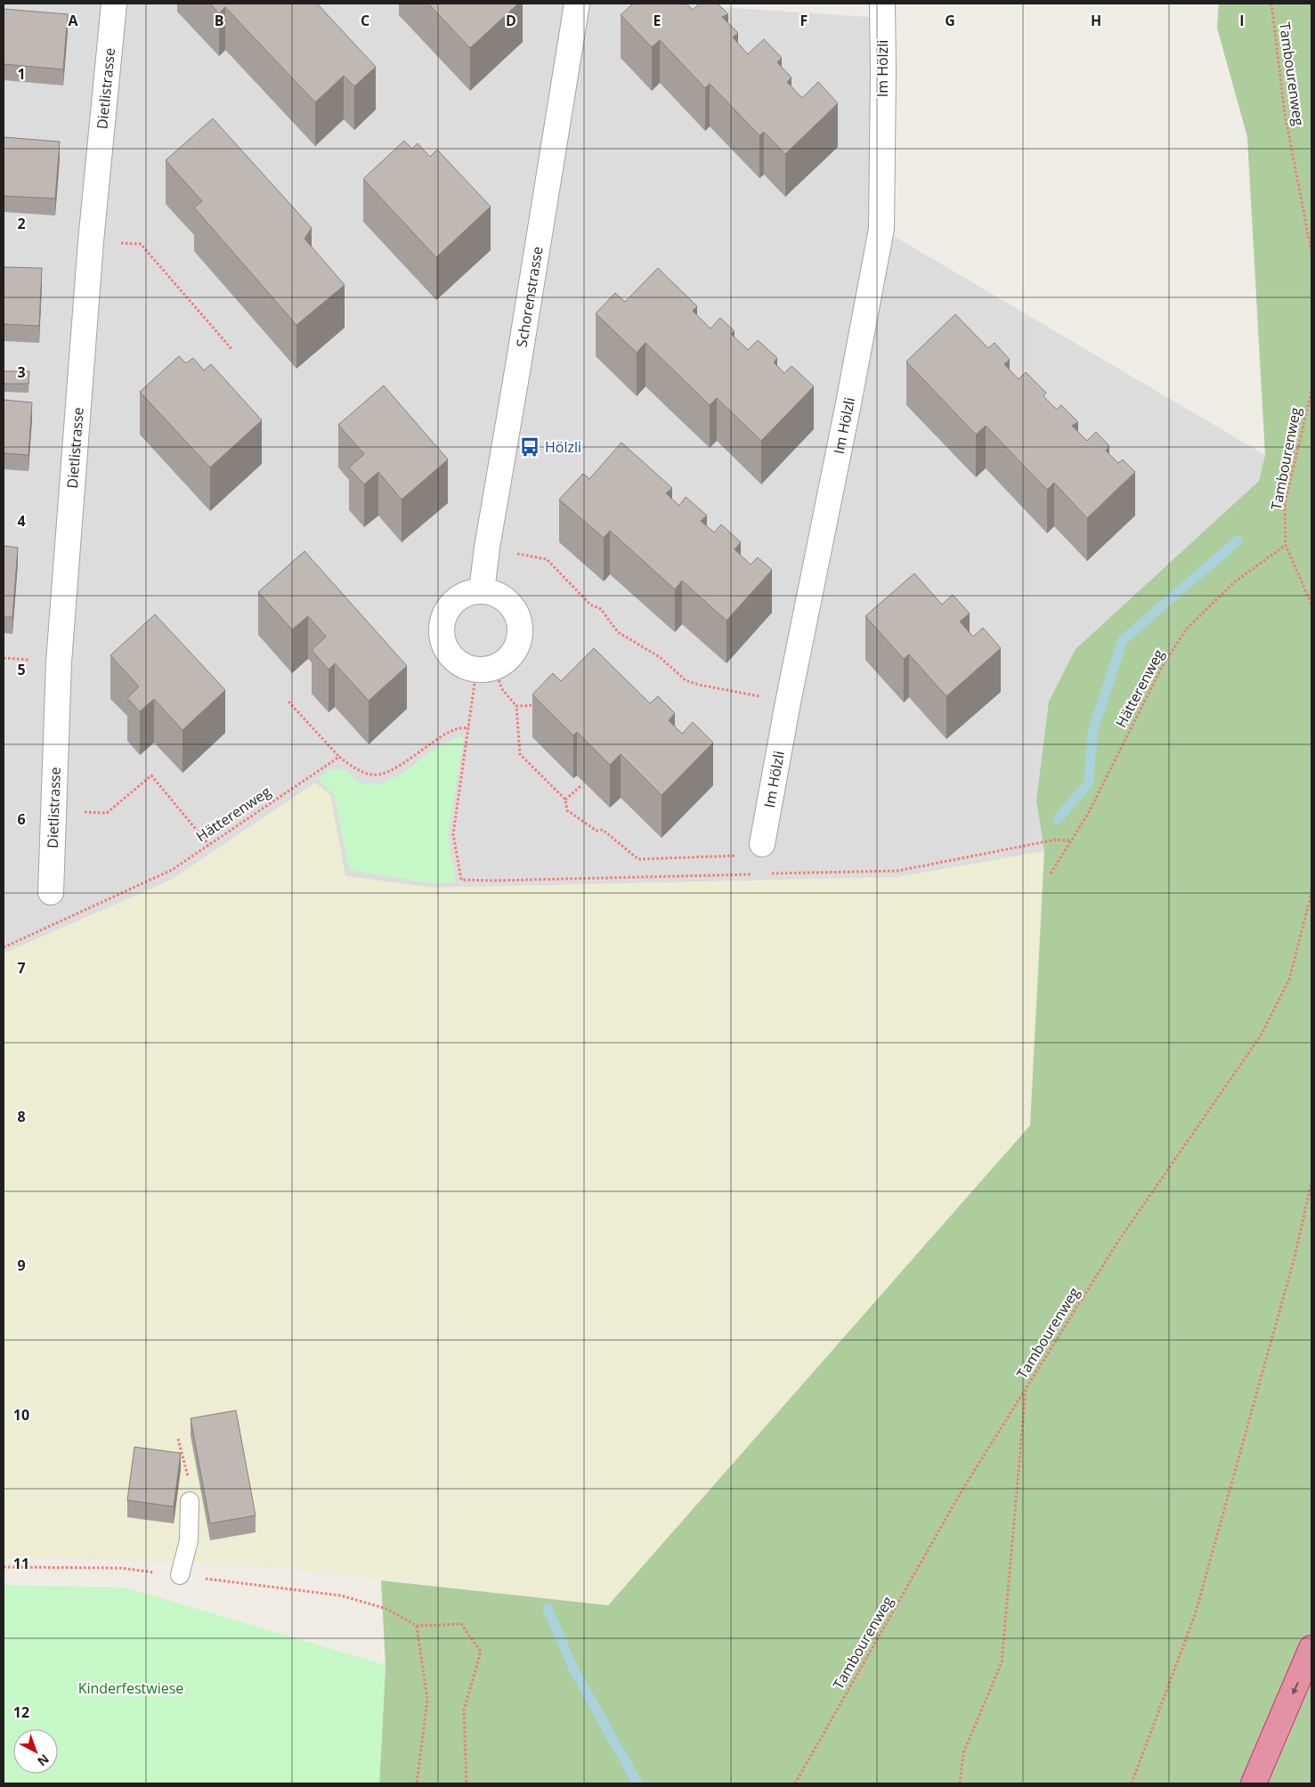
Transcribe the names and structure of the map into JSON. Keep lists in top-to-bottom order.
{
  "streets": {
    "street": ["Im Hölzli", "Dietlistrasse", "Schorenstrasse"],
    "path": ["Tambourenweg", "Hätterenweg"]
  },
  "crossings": [
    ["Tambourenweg", "Hätterenweg"]
  ],
  "parks": ["Kinderfestwiese"],
  "places": {
    "bus stop": ["Hölzli"]
  },
  "north": "bottom right",
  "grid": {
    "columns": [
      "A",
      "B",
      "C",
      "D",
      "E",
      "F",
      "G",
      "H",
      "I"
    ],
    "rows": [
      "1",
      "2",
      "3",
      "4",
      "5",
      "6",
      "7",
      "8",
      "9",
      "10",
      "11",
      "12"
    ]
  }
}
